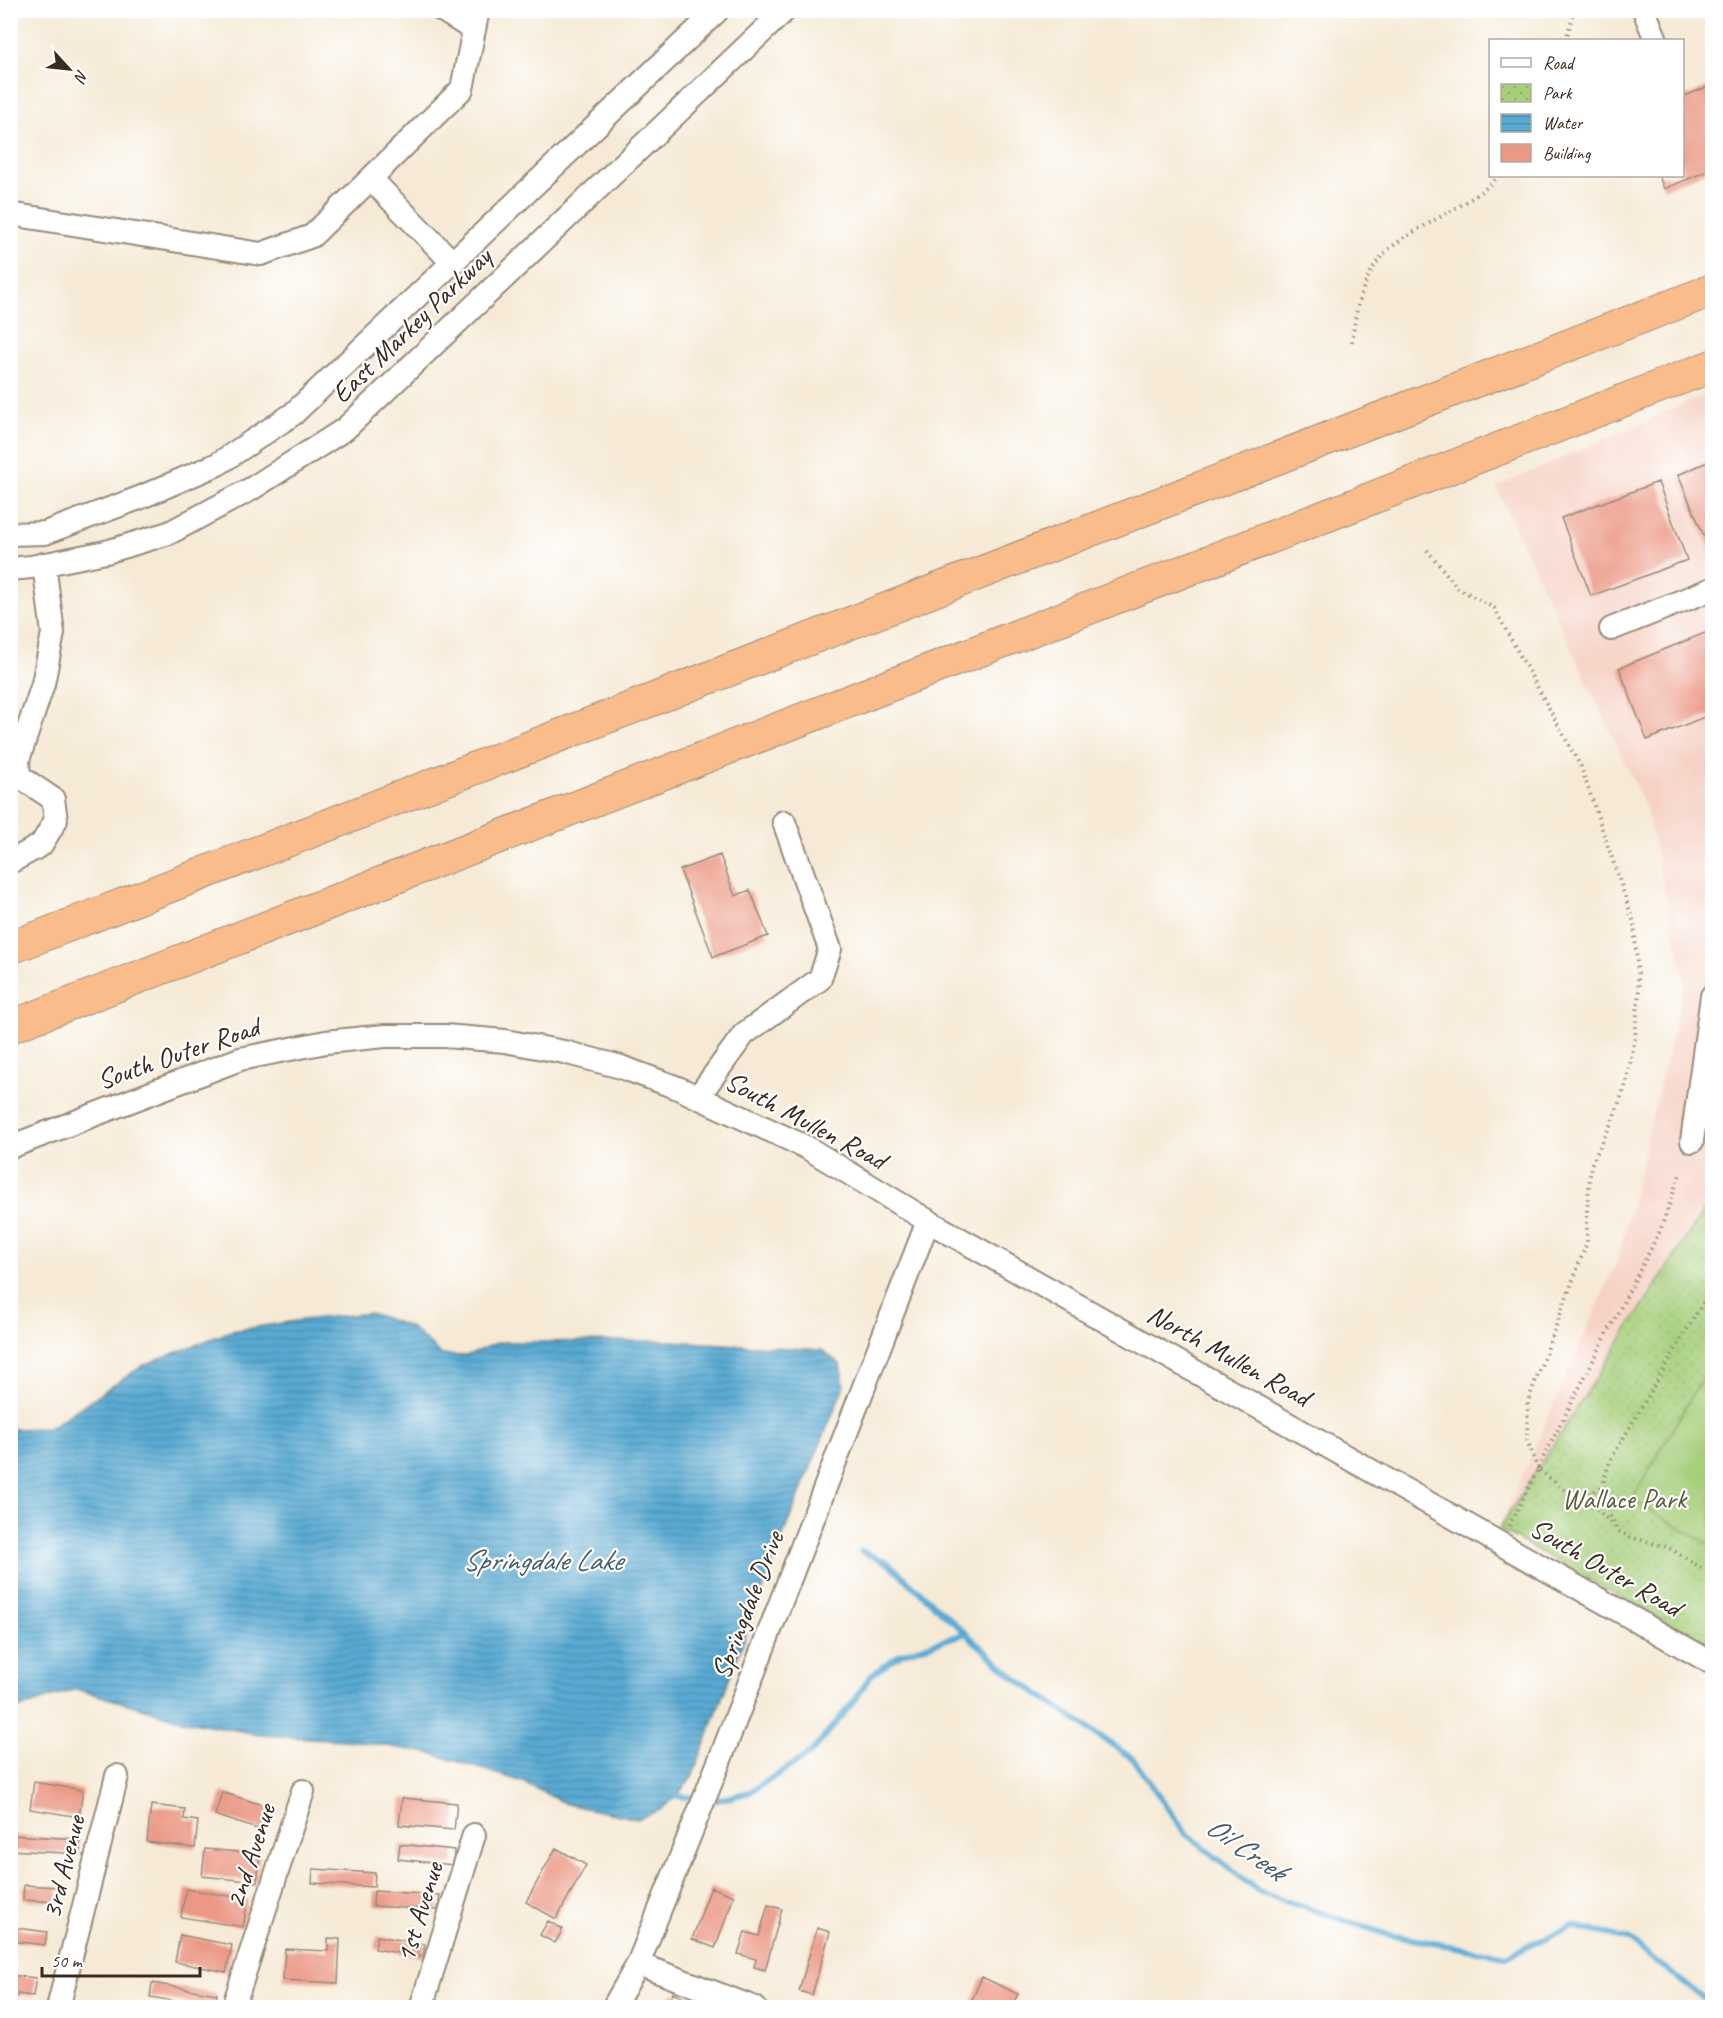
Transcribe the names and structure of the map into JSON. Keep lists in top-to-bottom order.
{
  "streets": {
    "street": [
      "East Markey Parkway",
      "South Outer Road",
      "South Mullen Road",
      "North Mullen Road",
      "Springdale Drive",
      "2nd Avenue",
      "3rd Avenue",
      "1st Avenue"
    ]
  },
  "crossings": [
    ["South Outer Road", "South Mullen Road"],
    ["South Outer Road", "North Mullen Road"],
    ["South Mullen Road", "North Mullen Road"],
    ["South Mullen Road", "Springdale Drive"],
    ["North Mullen Road", "Springdale Drive"]
  ],
  "water": ["Springdale Lake", "Oil Creek"],
  "parks": ["Wallace Park"],
  "legend": [
    "Road",
    "Park",
    "Water",
    "Building"
  ],
  "scale_bar": "50 m",
  "north": "bottom right"
}
